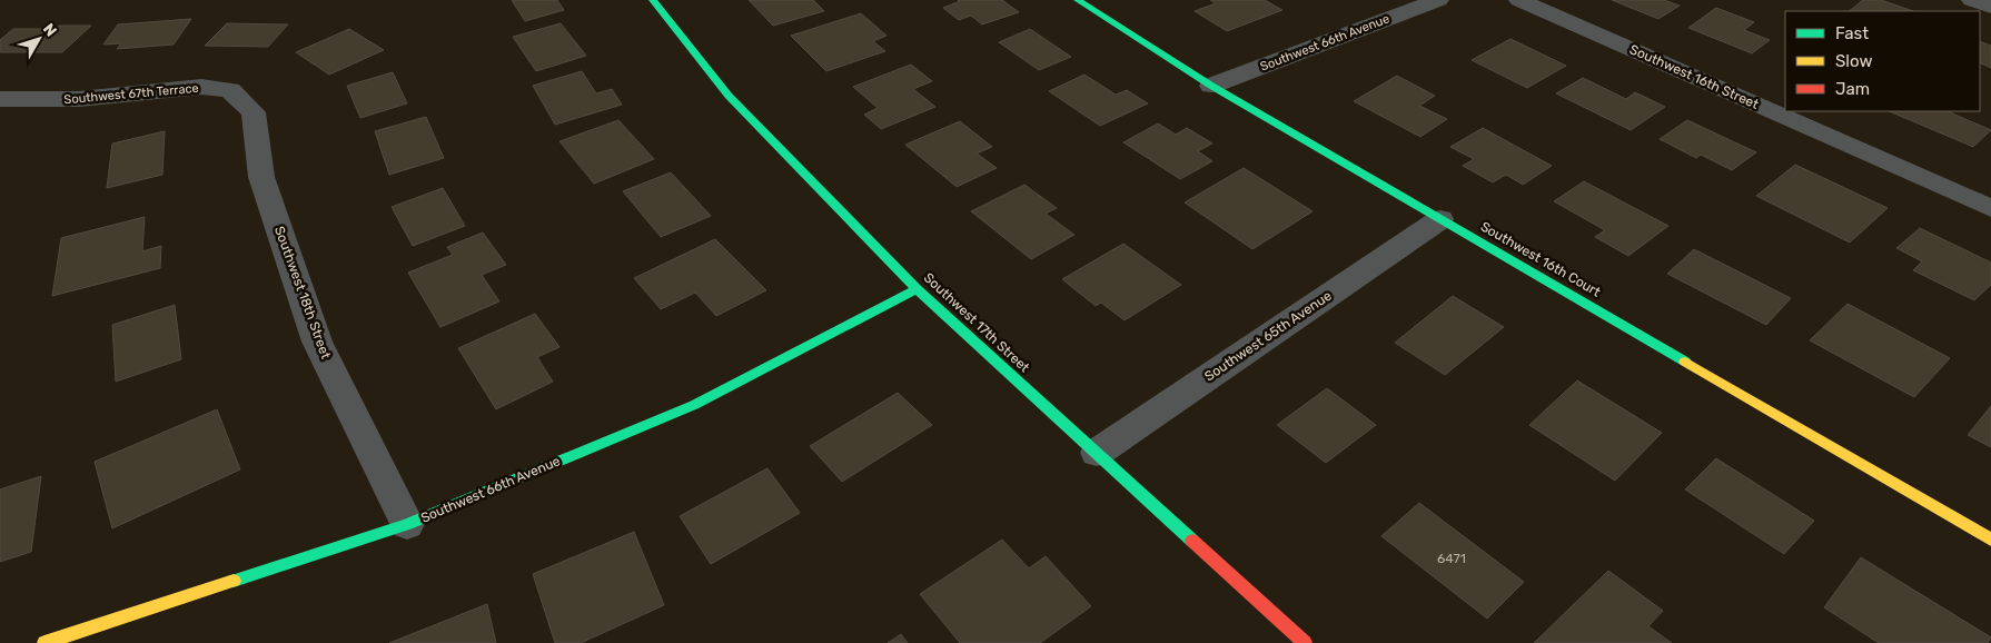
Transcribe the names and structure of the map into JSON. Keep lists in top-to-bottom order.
{
  "streets": {
    "street": [
      "Southwest 66th Avenue",
      "Southwest 16th Street",
      "Southwest 67th Terrace",
      "Southwest 16th Court",
      "Southwest 18th Street",
      "Southwest 17th Street",
      "Southwest 65th Avenue"
    ]
  },
  "crossings": [
    ["Southwest 66th Avenue", "Southwest 16th Court"],
    ["Southwest 66th Avenue", "Southwest 18th Street"],
    ["Southwest 66th Avenue", "Southwest 17th Street"],
    ["Southwest 67th Terrace", "Southwest 18th Street"],
    ["Southwest 16th Court", "Southwest 65th Avenue"],
    ["Southwest 17th Street", "Southwest 65th Avenue"]
  ],
  "house_numbers": ["6471"],
  "legend": ["Fast", "Slow", "Jam"],
  "north": "top right"
}
